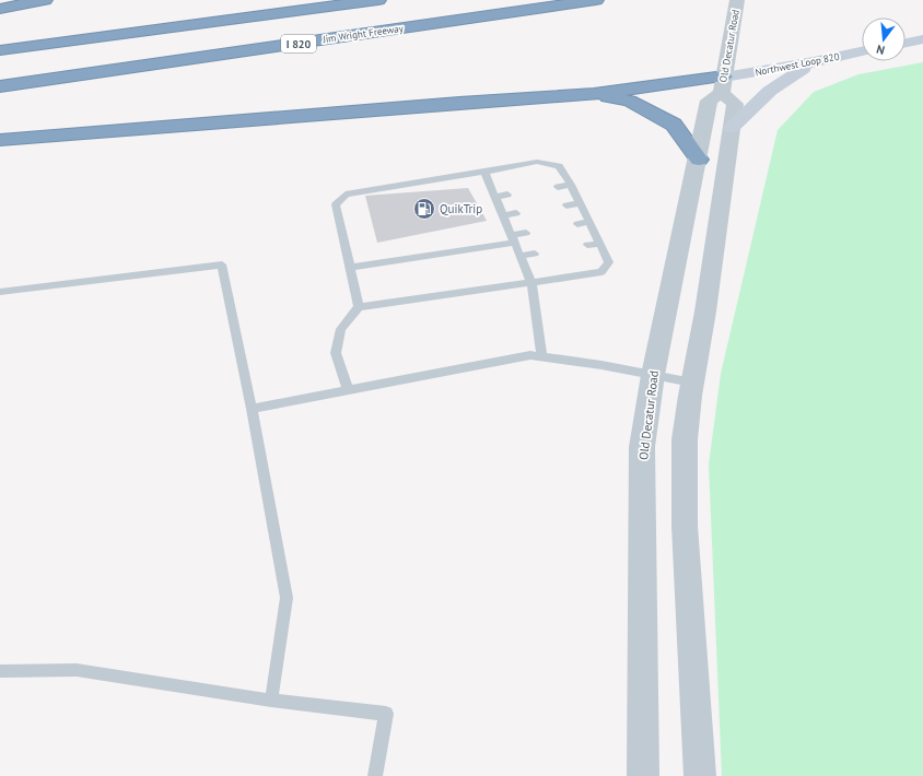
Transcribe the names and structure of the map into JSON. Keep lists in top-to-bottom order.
{
  "streets": {
    "highway": ["Jim Wright Freeway", "I 820"],
    "main road": ["Northwest Loop 820"],
    "street": ["Old Decatur Road"]
  },
  "crossings": [
    ["Old Decatur Road", "Northwest Loop 820"]
  ],
  "places": {
    "fuel station": ["QuikTrip"]
  },
  "north": "bottom"
}
